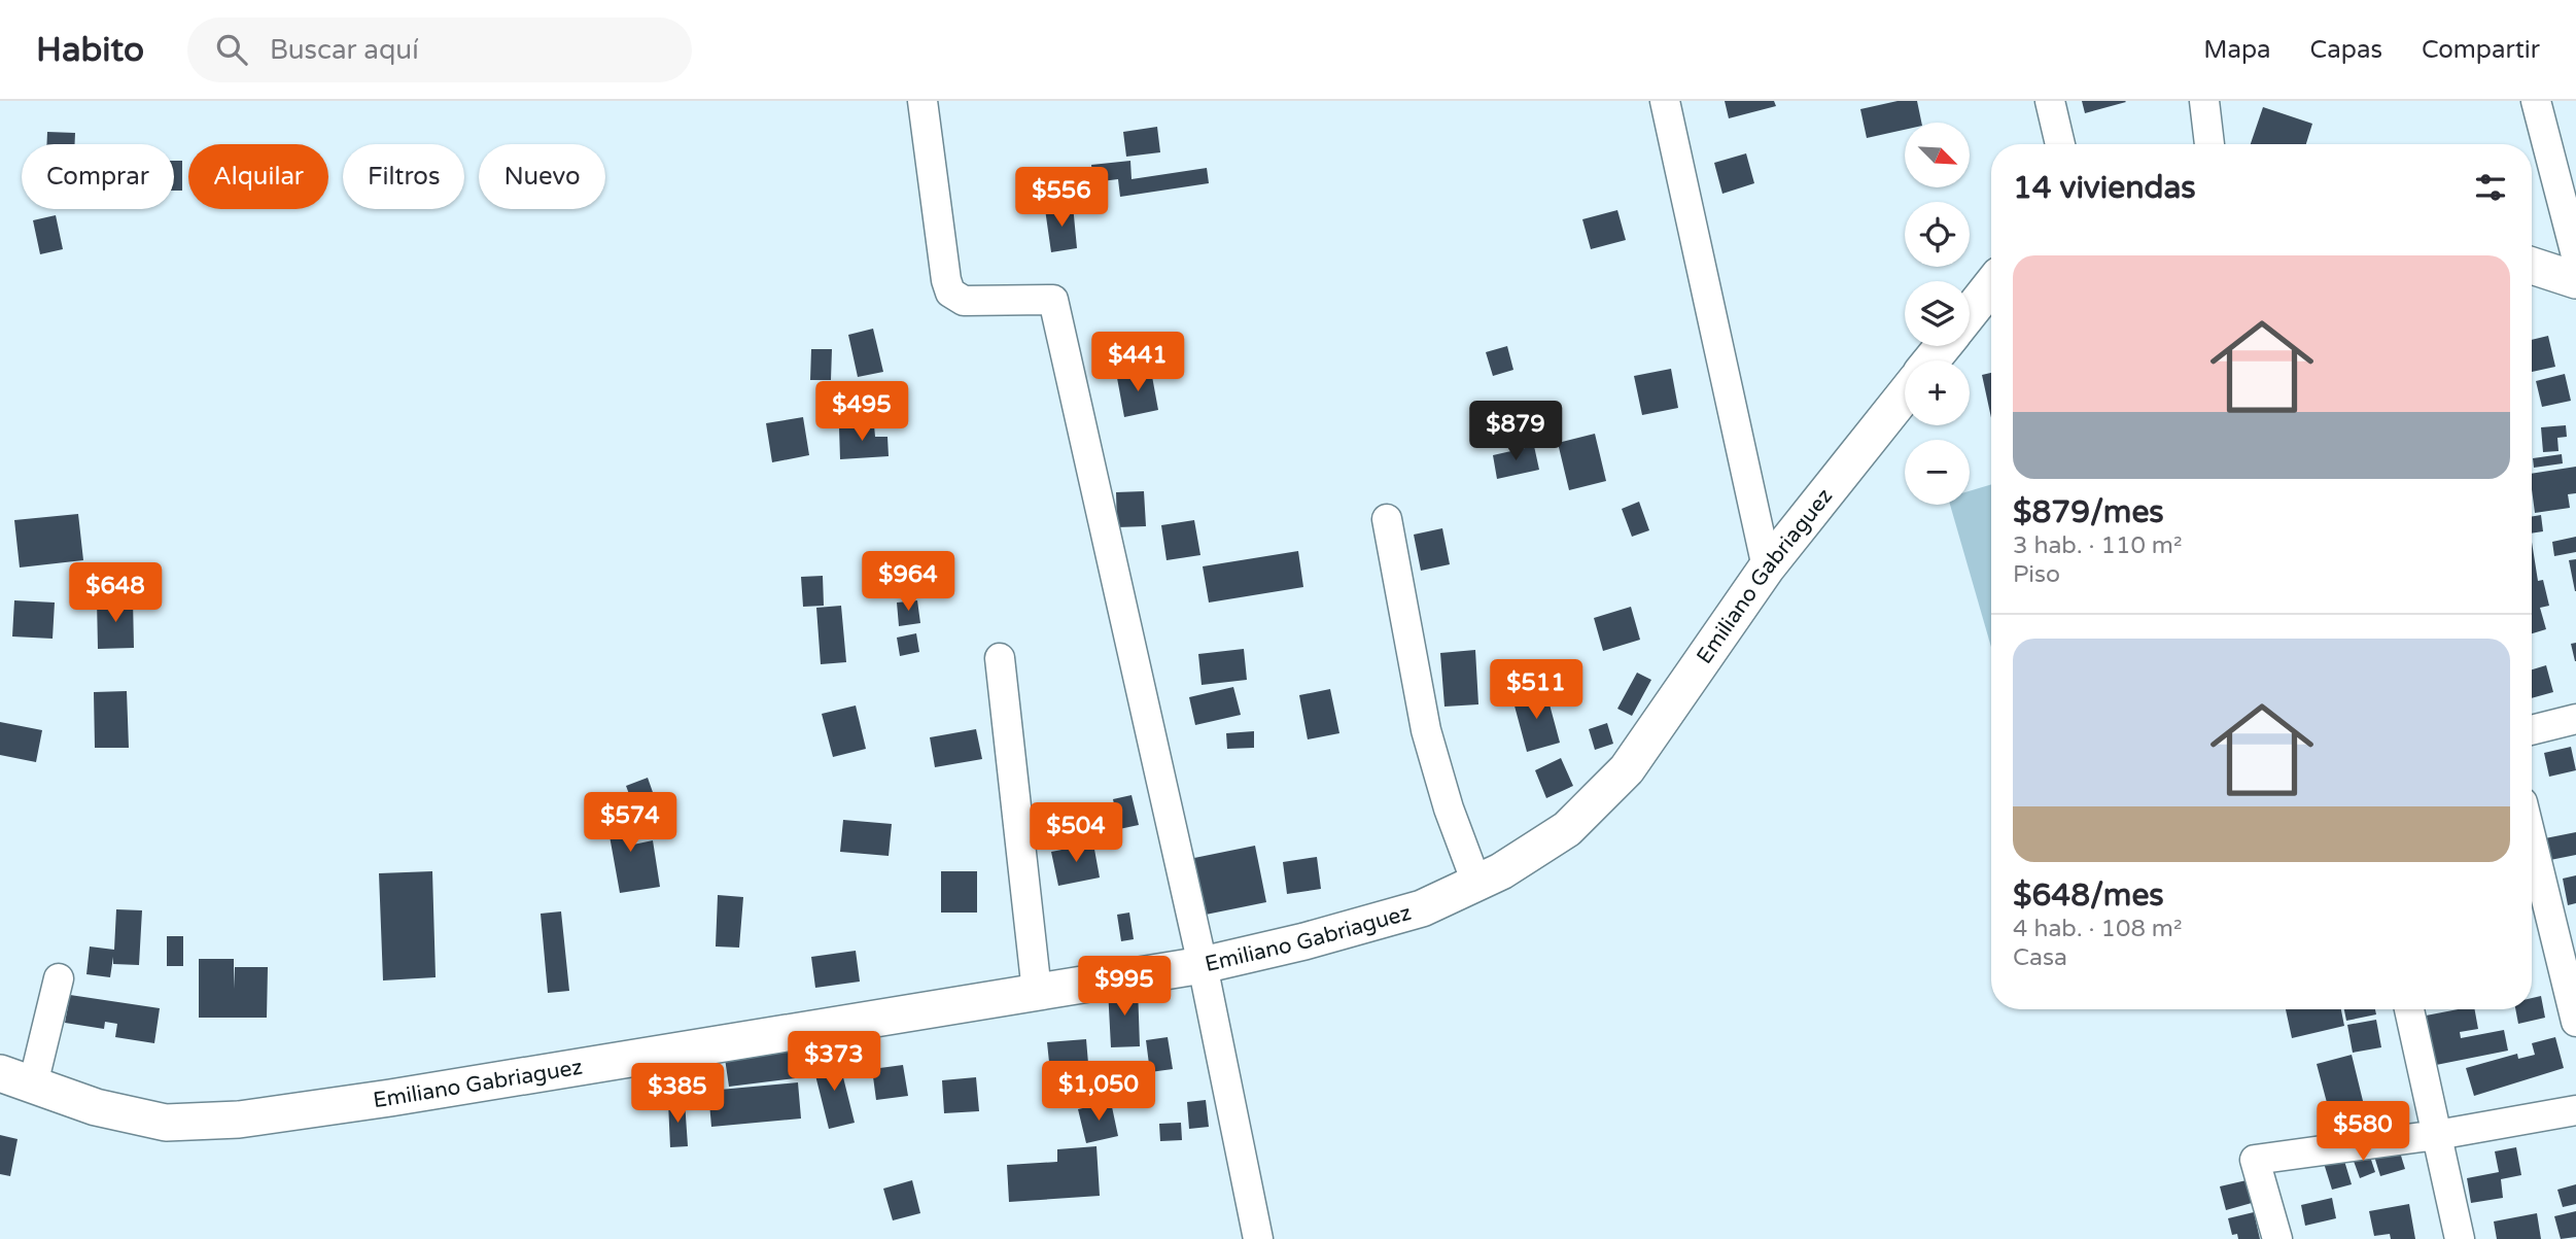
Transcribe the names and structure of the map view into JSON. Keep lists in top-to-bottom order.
{
  "streets": {
    "main road": ["Emiliano Gabriaguez"]
  },
  "north": "bottom right",
  "page": {
    "header": "Habito",
    "search": "Buscar aquí",
    "nav": ["Mapa", "Capas", "Compartir"],
    "map_buttons": ["+", "−"],
    "chip": [
      "Comprar",
      "Alquilar",
      "Filtros",
      "Nuevo"
    ],
    "heading": "14 viviendas",
    "price": [
      "$556",
      "$441",
      "$495",
      "$879",
      "$964",
      "$648",
      "$511",
      "$574",
      "$504",
      "$995",
      "$373",
      "$1,050",
      "$385",
      "$580"
    ],
    "list": [
      {
        "name": "$879/mes",
        "note": "3 hab. · 110 m² · Piso"
      },
      {
        "name": "$648/mes",
        "note": "4 hab. · 108 m² · Casa"
      }
    ]
  }
}
